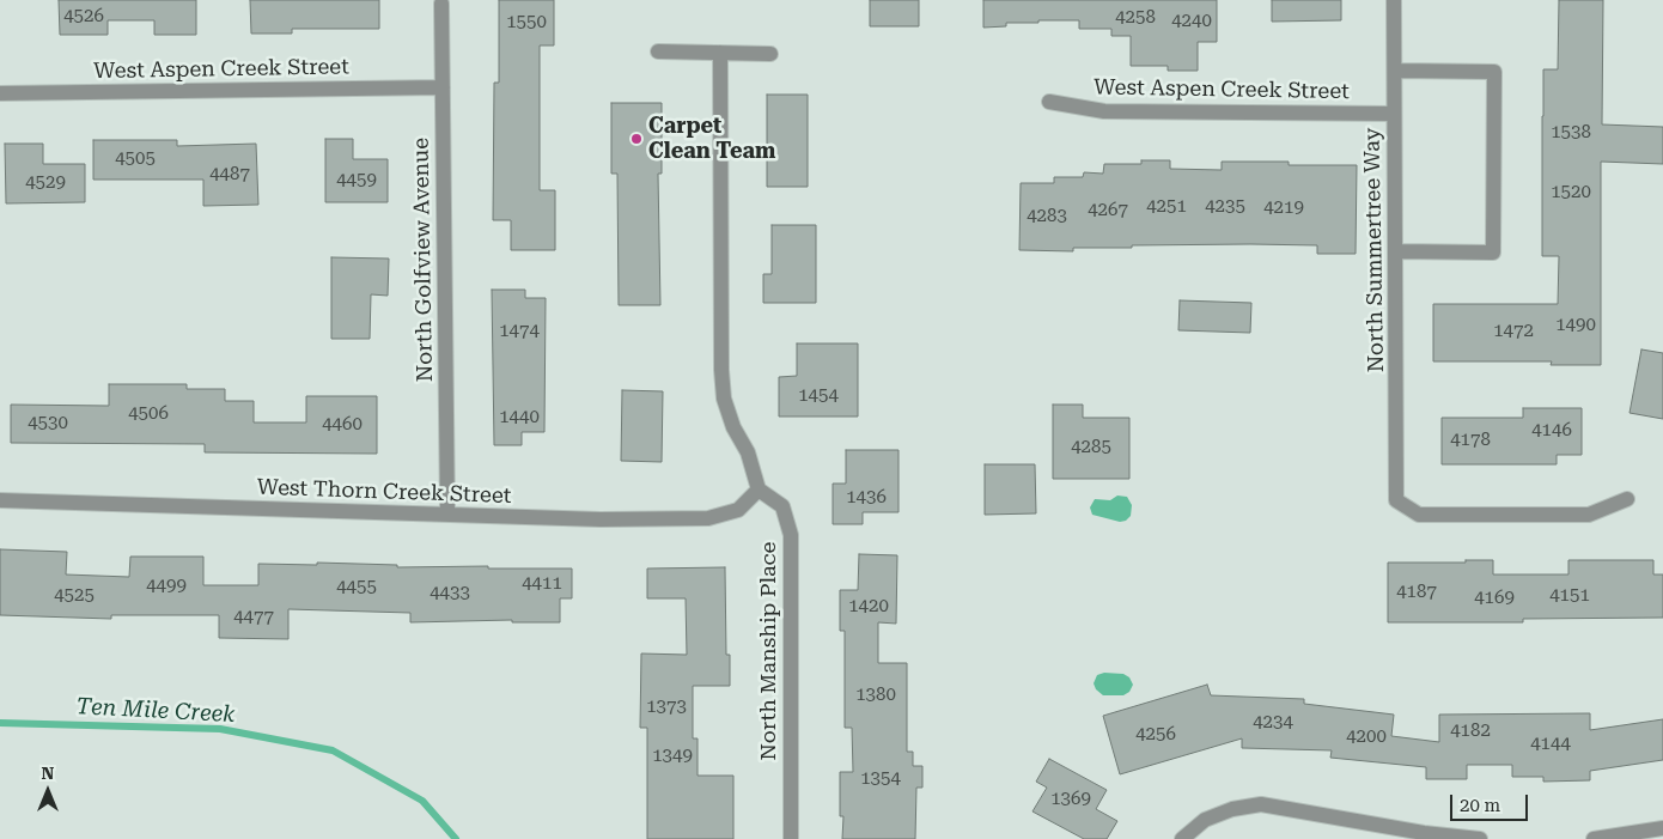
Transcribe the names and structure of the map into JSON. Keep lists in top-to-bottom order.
{
  "streets": {
    "street": [
      "West Aspen Creek Street",
      "North Summertree Way",
      "North Golfview Avenue",
      "West Thorn Creek Street",
      "North Manship Place"
    ]
  },
  "crossings": [
    ["West Aspen Creek Street", "North Summertree Way"],
    ["West Aspen Creek Street", "North Golfview Avenue"],
    ["North Golfview Avenue", "West Thorn Creek Street"],
    ["West Thorn Creek Street", "North Manship Place"]
  ],
  "water": ["Ten Mile Creek"],
  "places": ["Carpet Clean Team"],
  "house_numbers": [
    "4526",
    "4258",
    "4240",
    "1550",
    "1538",
    "4505",
    "4487",
    "4459",
    "4529",
    "1520",
    "4251",
    "4235",
    "4219",
    "4267",
    "4283",
    "1490",
    "1474",
    "1472",
    "1454",
    "4506",
    "1440",
    "4530",
    "4460",
    "4146",
    "4178",
    "4285",
    "1436",
    "4411",
    "4499",
    "4455",
    "4187",
    "4433",
    "4525",
    "4151",
    "4169",
    "1420",
    "4477",
    "1380",
    "1373",
    "4234",
    "4182",
    "4256",
    "4200",
    "4144",
    "1349",
    "1354",
    "1369"
  ],
  "scale_bar": "20 m",
  "north": "top"
}
